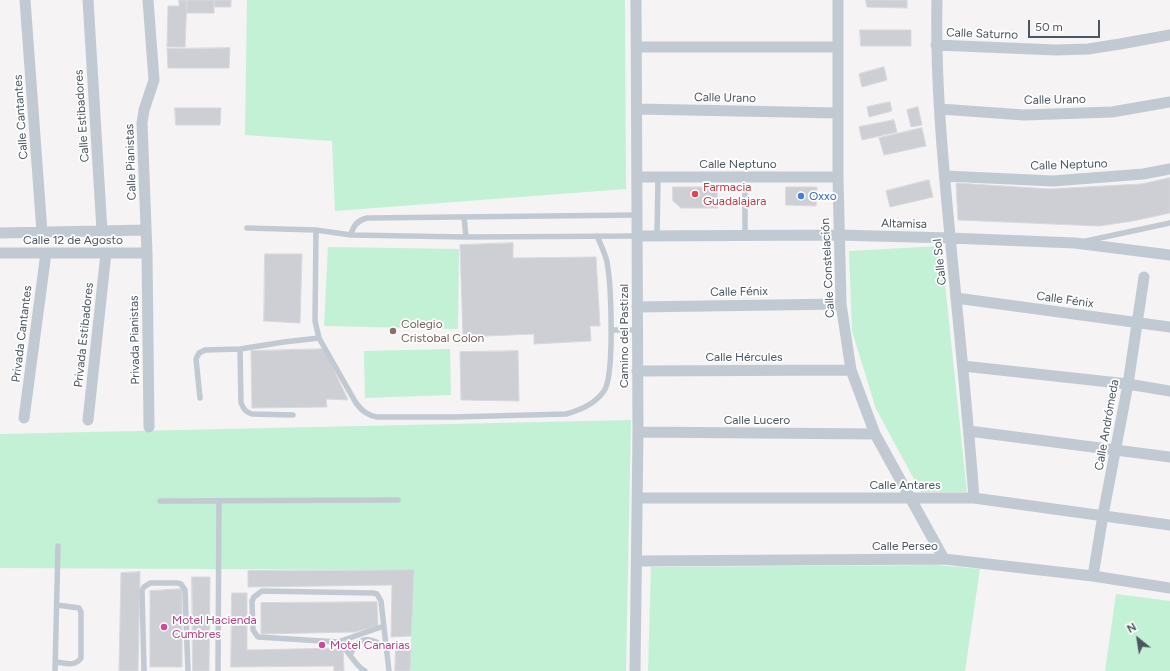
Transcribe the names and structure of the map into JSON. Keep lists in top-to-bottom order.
{
  "streets": {
    "street": [
      "Calle Saturno",
      "Calle Urano",
      "Calle Estibadores",
      "Calle Cantantes",
      "Calle Pianistas",
      "Calle Neptuno",
      "Altamisa",
      "Calle 12 de Agosto",
      "Calle Sol",
      "Calle Constelación",
      "Calle Fénix",
      "Privada Cantantes",
      "Privada Estibadores",
      "Camino del Pastizal",
      "Privada Pianistas",
      "Calle Hércules",
      "Calle Lucero",
      "Calle Andrómeda",
      "Calle Antares",
      "Calle Perseo"
    ]
  },
  "crossings": [
    ["Calle Saturno", "Calle Sol"],
    ["Calle Urano", "Calle Sol"],
    ["Calle Urano", "Calle Constelación"],
    ["Calle Urano", "Camino del Pastizal"],
    ["Calle Estibadores", "Calle 12 de Agosto"],
    ["Calle Cantantes", "Calle 12 de Agosto"],
    ["Calle Pianistas", "Calle 12 de Agosto"],
    ["Calle Pianistas", "Privada Pianistas"],
    ["Calle Neptuno", "Calle Sol"],
    ["Calle Neptuno", "Calle Constelación"],
    ["Calle Neptuno", "Camino del Pastizal"],
    ["Altamisa", "Calle Sol"],
    ["Altamisa", "Calle Constelación"],
    ["Altamisa", "Camino del Pastizal"],
    ["Calle 12 de Agosto", "Privada Cantantes"],
    ["Calle 12 de Agosto", "Privada Estibadores"],
    ["Calle 12 de Agosto", "Privada Pianistas"],
    ["Calle Sol", "Calle Fénix"],
    ["Calle Sol", "Calle Antares"],
    ["Calle Constelación", "Calle Fénix"],
    ["Calle Constelación", "Calle Hércules"],
    ["Calle Constelación", "Calle Lucero"],
    ["Calle Constelación", "Calle Antares"],
    ["Calle Constelación", "Calle Perseo"],
    ["Calle Fénix", "Camino del Pastizal"],
    ["Calle Fénix", "Calle Andrómeda"],
    ["Camino del Pastizal", "Calle Hércules"],
    ["Camino del Pastizal", "Calle Lucero"],
    ["Camino del Pastizal", "Calle Antares"],
    ["Camino del Pastizal", "Calle Perseo"],
    ["Calle Andrómeda", "Calle Antares"],
    ["Calle Andrómeda", "Calle Perseo"]
  ],
  "places": [
    "Farmacia Guadalajara",
    "Oxxo",
    "Colegio Cristobal Colon",
    "Motel Hacienda Cumbres",
    "Motel Canarias"
  ],
  "scale_bar": "50 m",
  "north": "top left"
}
